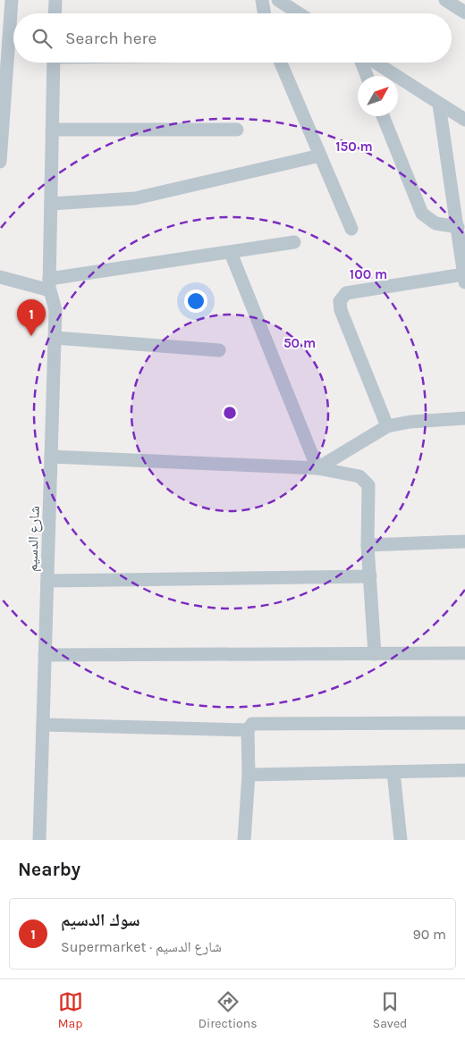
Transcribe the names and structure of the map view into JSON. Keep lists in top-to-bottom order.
{
  "streets": {
    "street": ["شارع الدسيم"]
  },
  "north": "top right",
  "page": {
    "search": "Search here",
    "pins": "1",
    "heading": "Nearby",
    "list": [
      {
        "mark": "1",
        "name": "سوك الدسيم",
        "note": "Supermarket · شارع الدسيم",
        "value": "90 m"
      }
    ],
    "nav": ["Map", "Directions", "Saved"]
  },
  "rings": ["150 m", "100 m", "50 m"]
}
